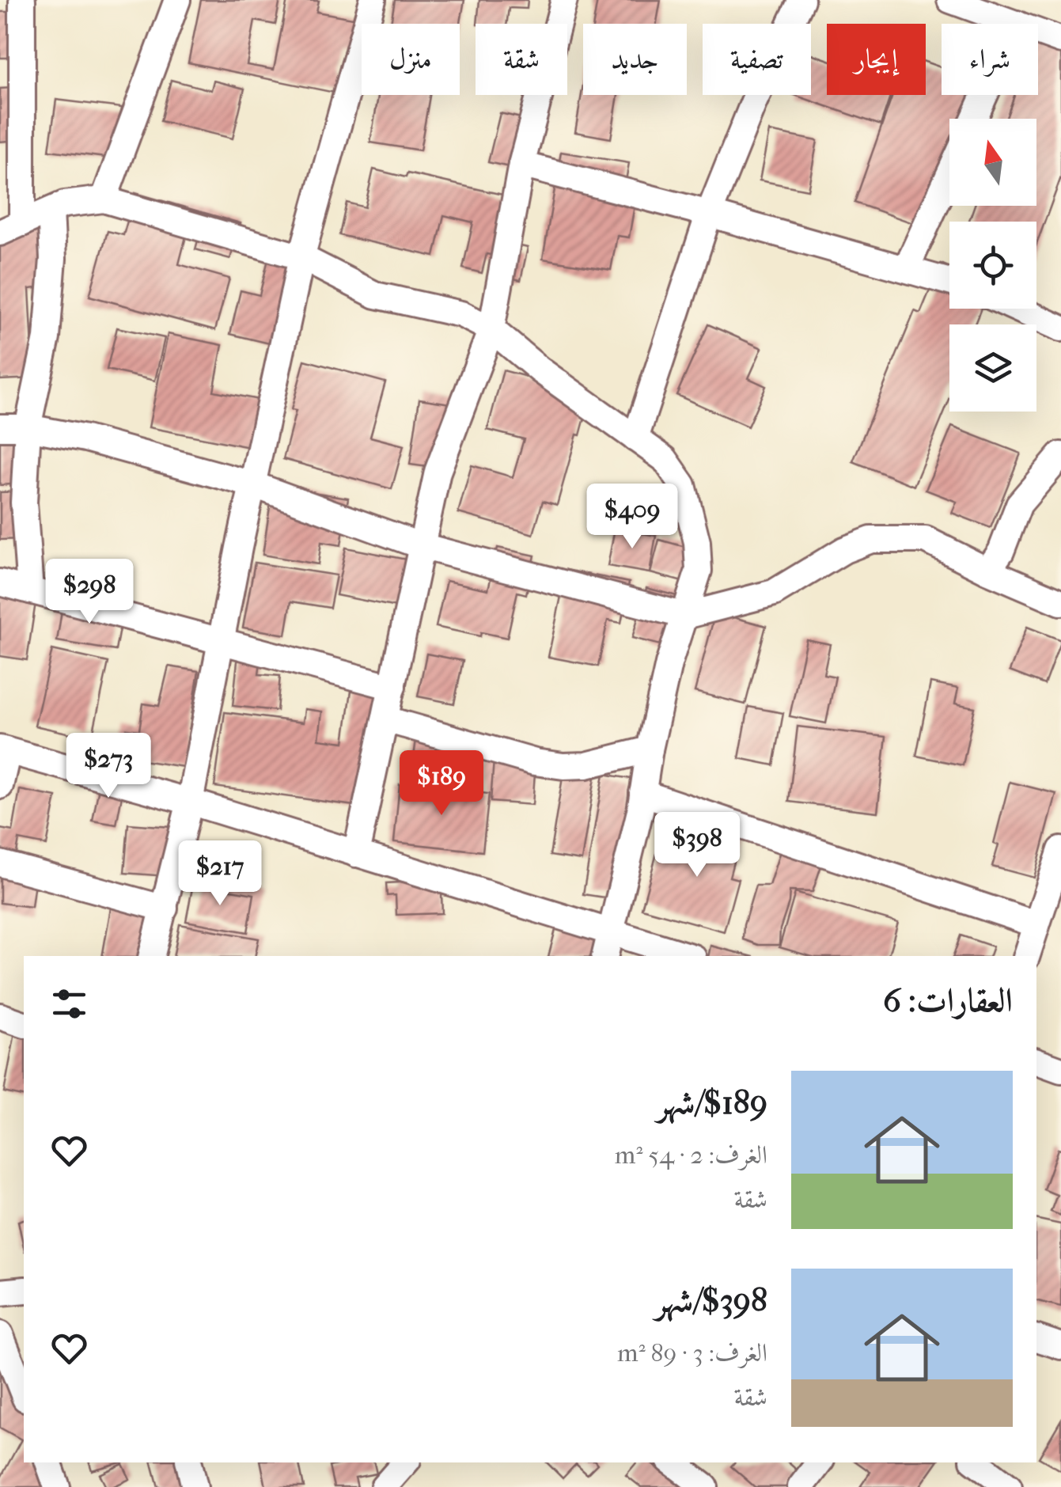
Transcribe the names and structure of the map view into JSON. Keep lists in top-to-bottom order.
{
  "north": "top",
  "page": {
    "chip": [
      "شراء",
      "إيجار",
      "تصفية",
      "جديد",
      "شقة",
      "منزل"
    ],
    "price": [
      "$409",
      "$298",
      "$273",
      "$189",
      "$398",
      "$217"
    ],
    "heading": "العقارات: 6",
    "list": [
      {
        "name": "$189/شهر",
        "note": "الغرف: 2 · 54 m² · شقة"
      },
      {
        "name": "$398/شهر",
        "note": "الغرف: 3 · 89 m² · شقة"
      }
    ]
  }
}
